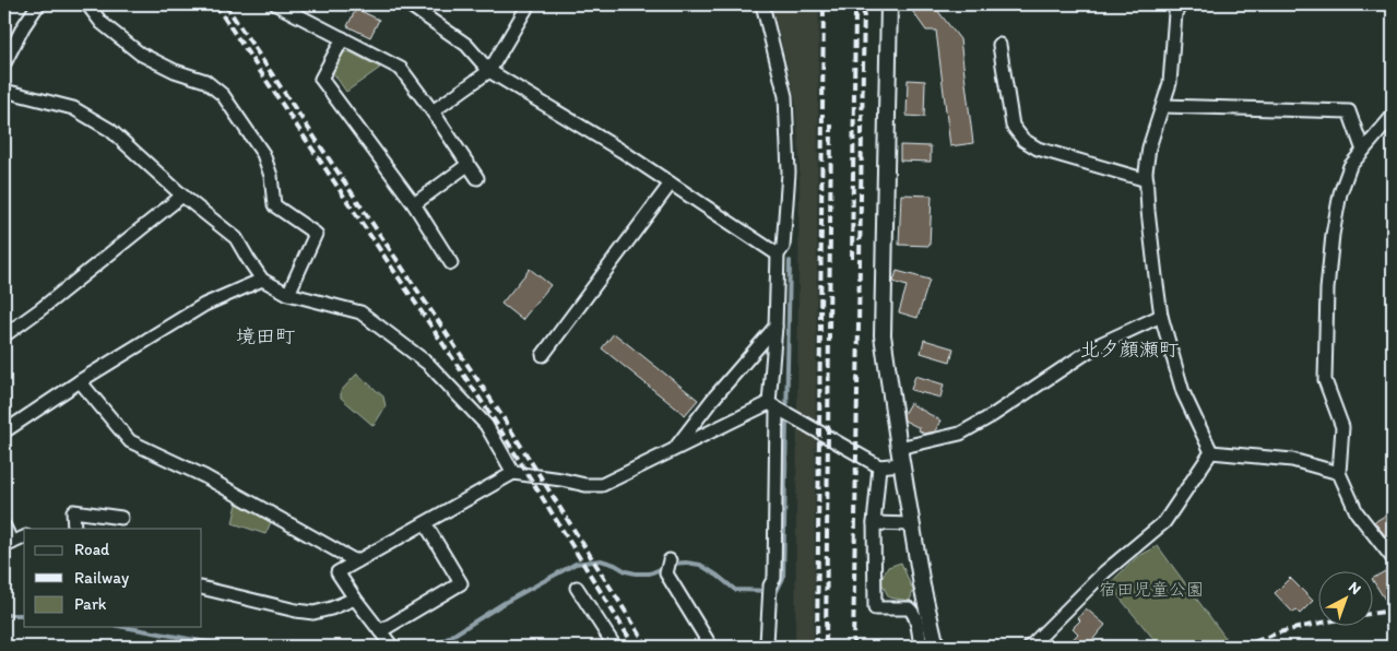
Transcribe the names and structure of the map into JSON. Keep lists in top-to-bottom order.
{
  "districts": ["境田町", "北夕顔瀬町"],
  "parks": ["宿田児童公園"],
  "legend": ["Road", "Railway", "Park"],
  "north": "top right"
}
